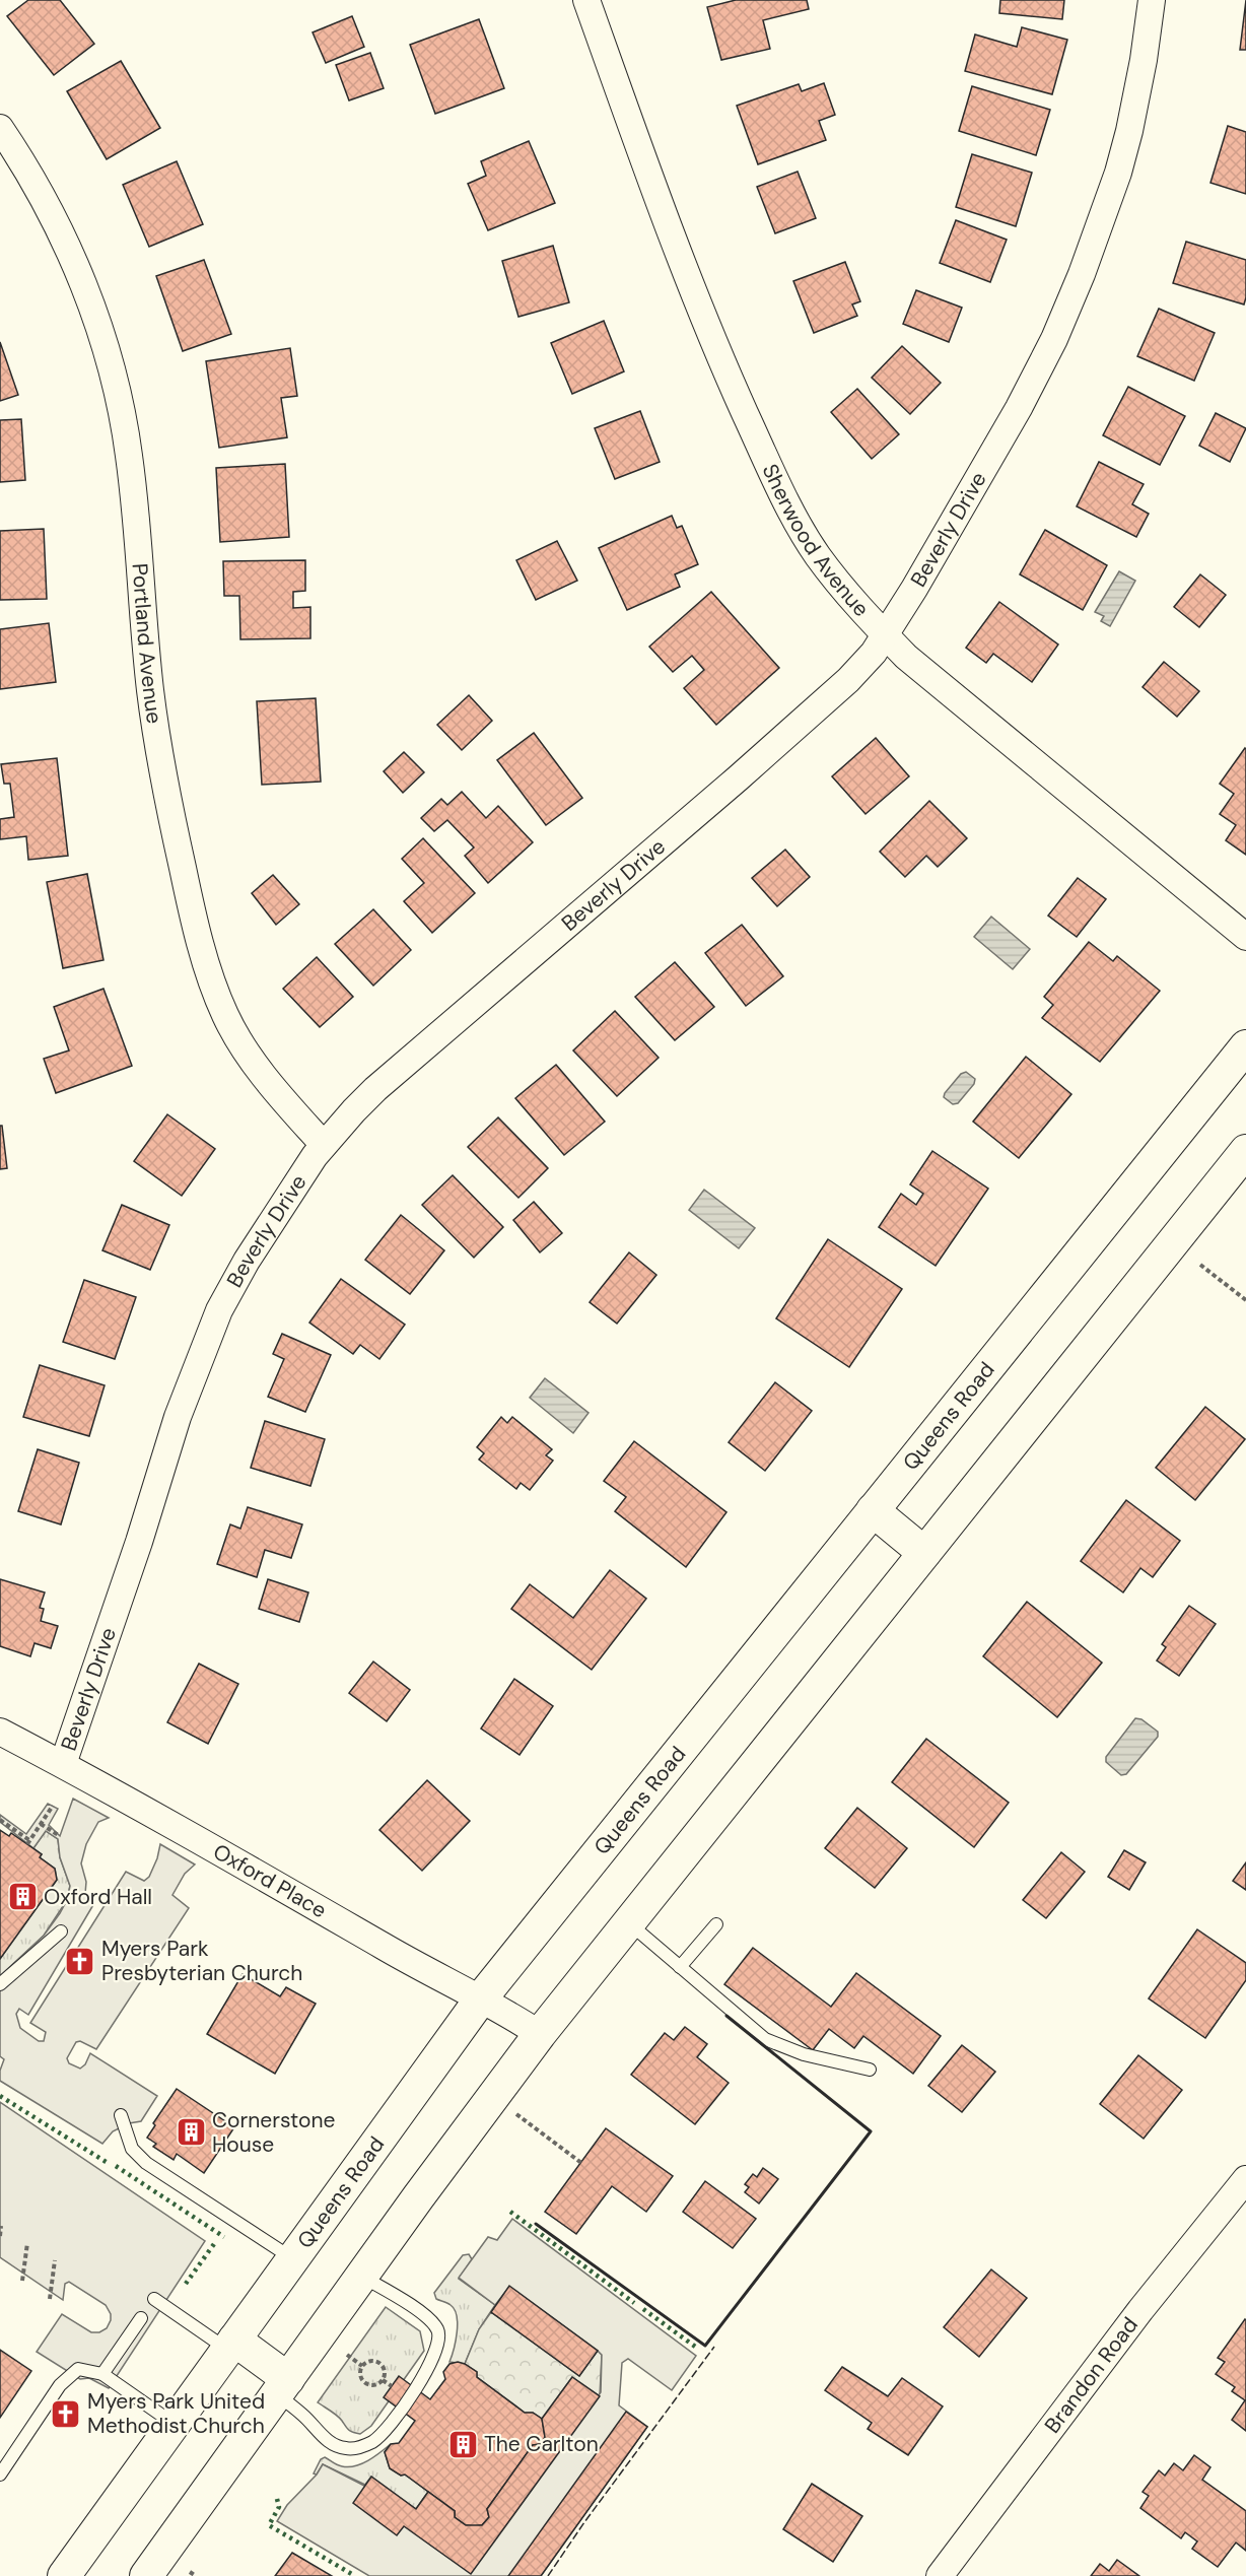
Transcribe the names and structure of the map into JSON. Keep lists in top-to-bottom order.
{
  "streets": {
    "street": [
      "Beverly Drive",
      "Sherwood Avenue",
      "Portland Avenue",
      "Queens Road",
      "Oxford Place",
      "Brandon Road"
    ]
  },
  "crossings": [
    ["Beverly Drive", "Sherwood Avenue"],
    ["Beverly Drive", "Portland Avenue"],
    ["Beverly Drive", "Oxford Place"],
    ["Queens Road", "Oxford Place"]
  ],
  "places": {
    "building": ["Oxford Hall", "Cornerstone House", "The Carlton"],
    "church": ["Myers Park Presbyterian Church", "Myers Park United Methodist Church"]
  }
}
